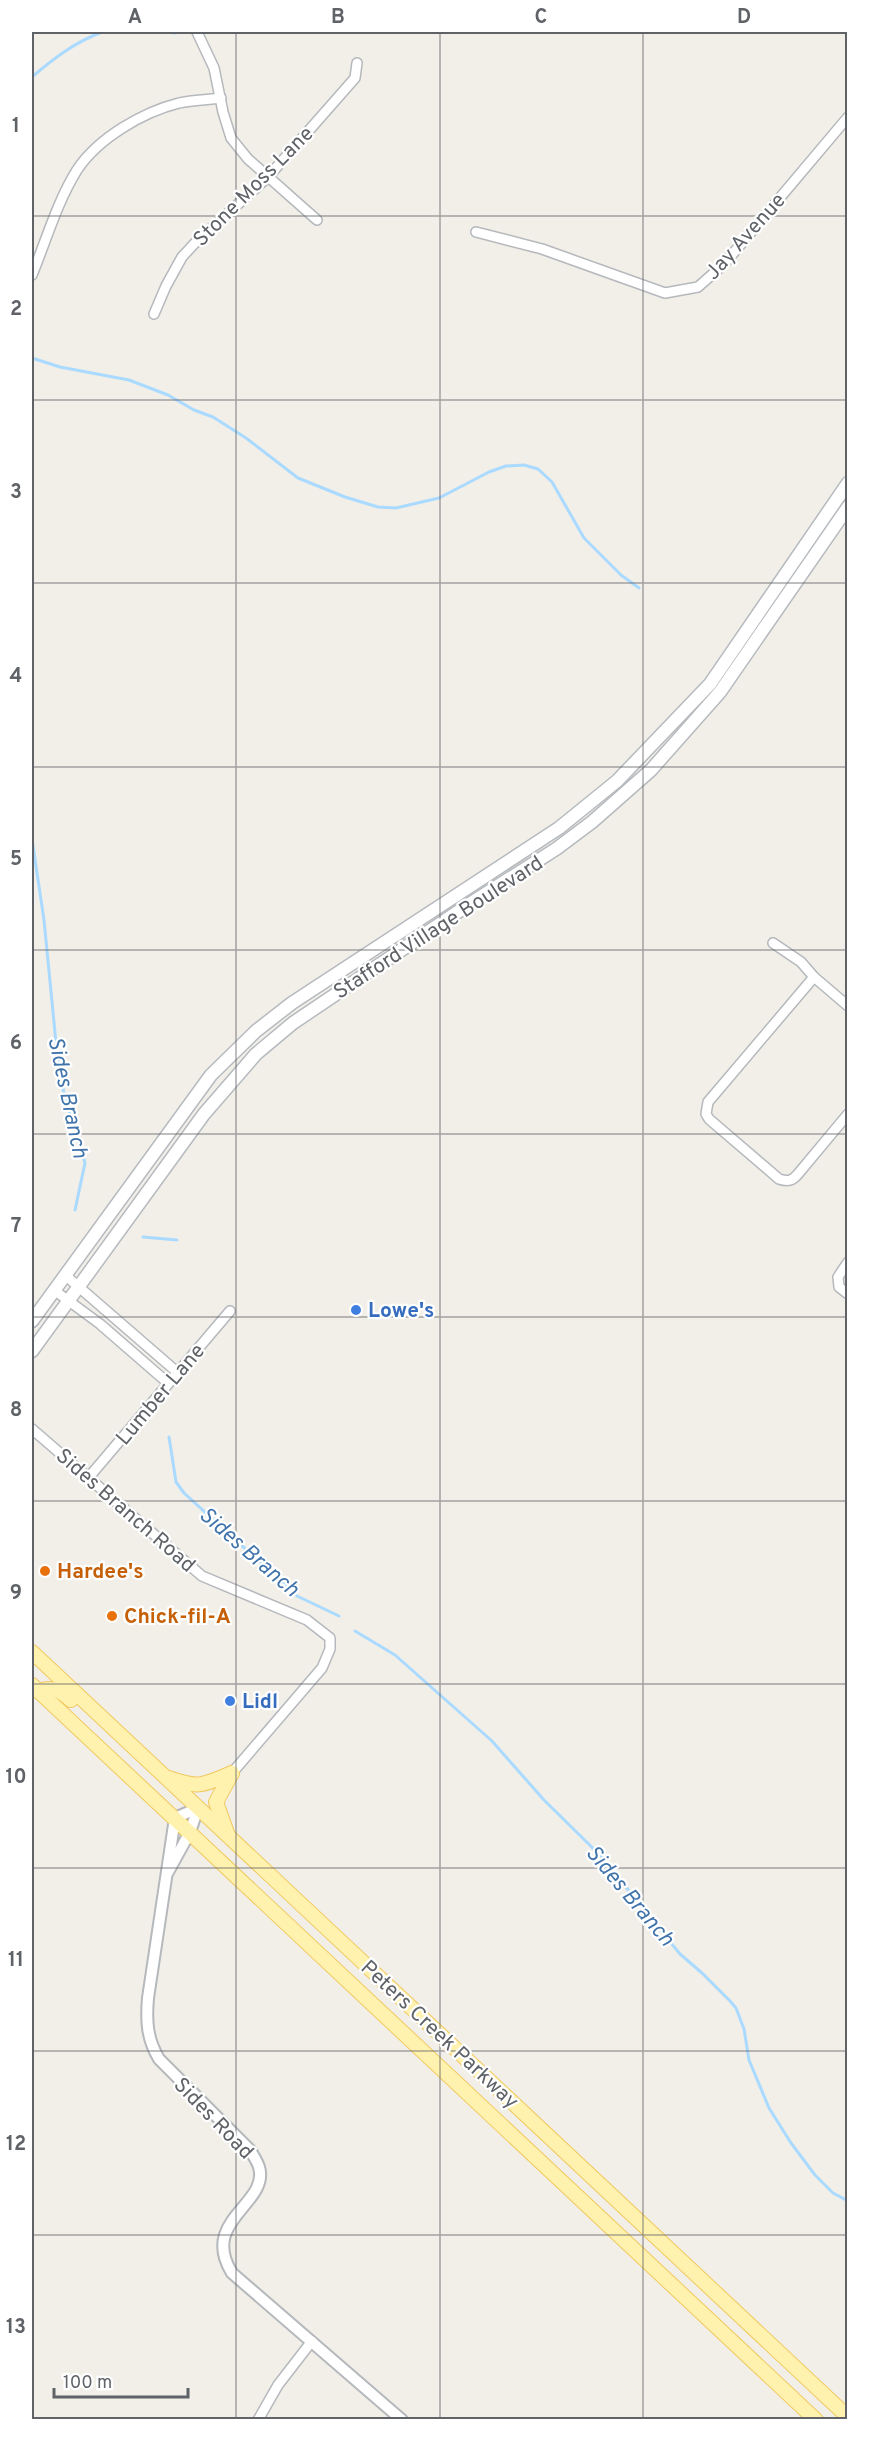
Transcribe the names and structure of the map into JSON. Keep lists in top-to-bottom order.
{
  "streets": {
    "main road": ["Stafford Village Boulevard", "Peters Creek Parkway"],
    "street": [
      "Stone Moss Lane",
      "Jay Avenue",
      "Lumber Lane",
      "Sides Branch Road",
      "Sides Road"
    ]
  },
  "crossings": [
    ["Lumber Lane", "Sides Branch Road"],
    ["Peters Creek Parkway", "Sides Road"]
  ],
  "water": ["Sides Branch"],
  "places": [
    "Lowe's",
    "Hardee's",
    "Chick-fil-A",
    "Lidl"
  ],
  "scale_bar": "100 m",
  "grid": {
    "columns": [
      "A",
      "B",
      "C",
      "D"
    ],
    "rows": [
      "1",
      "2",
      "3",
      "4",
      "5",
      "6",
      "7",
      "8",
      "9",
      "10",
      "11",
      "12",
      "13"
    ]
  }
}
